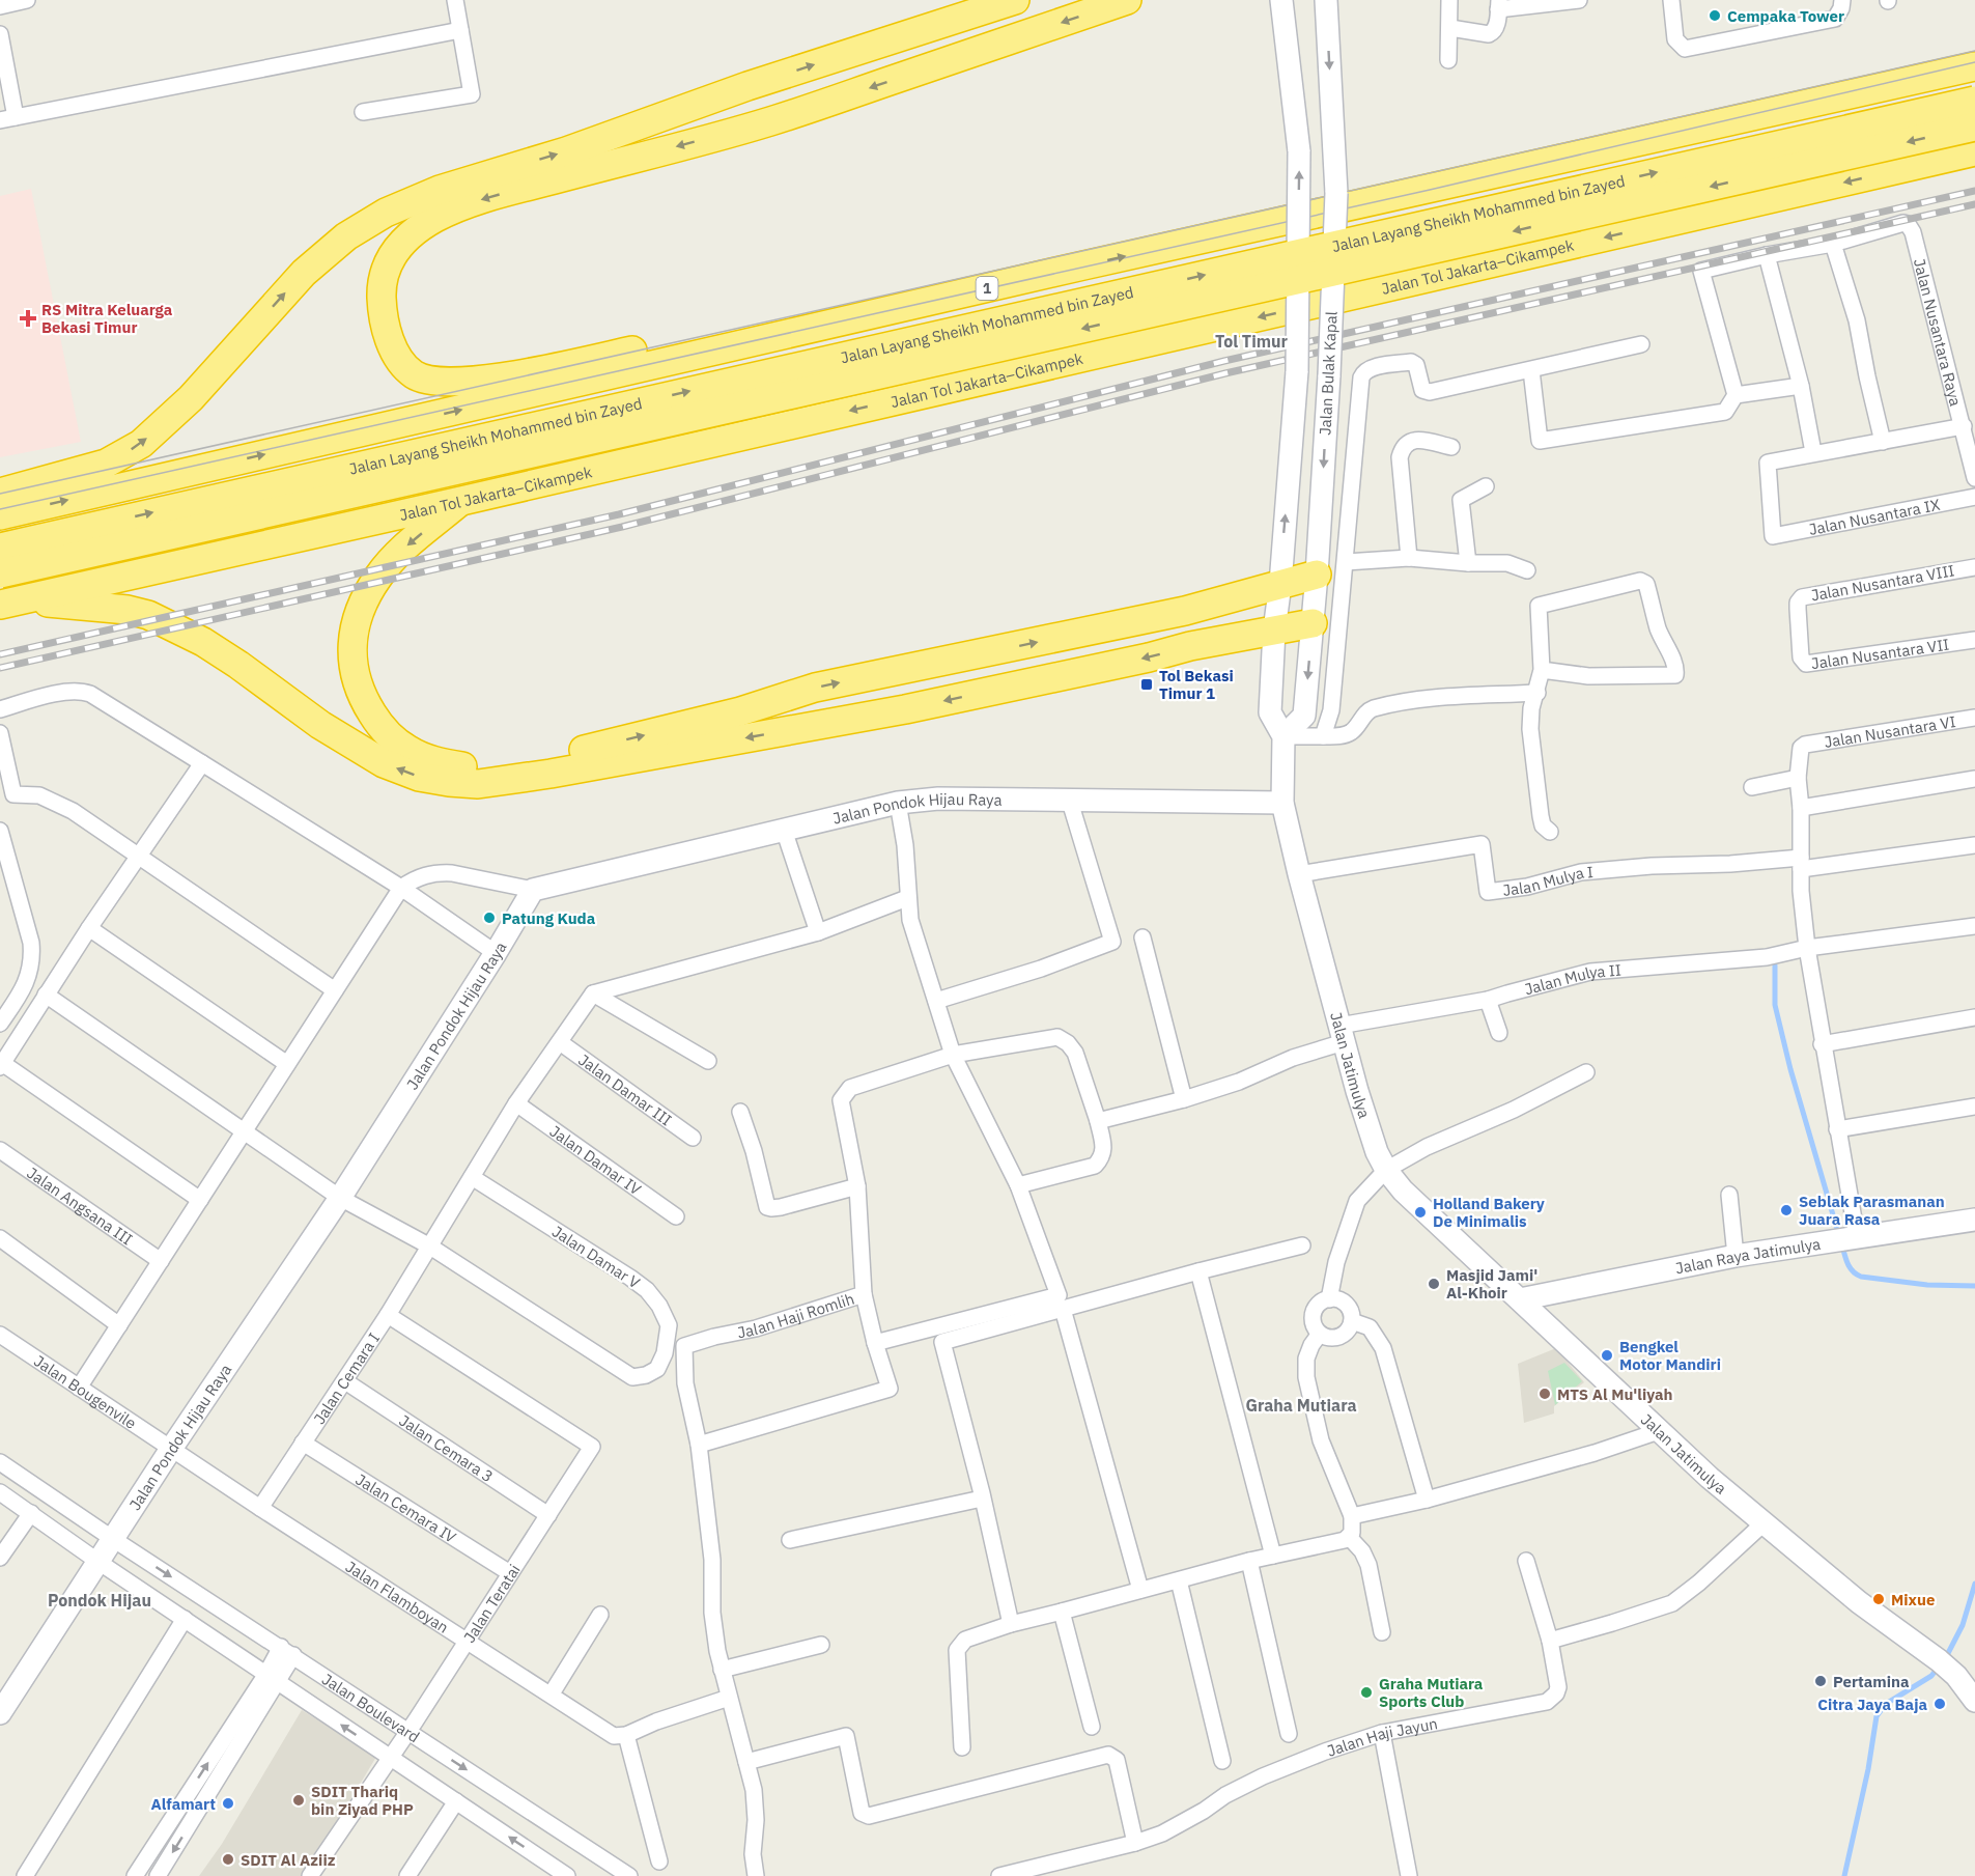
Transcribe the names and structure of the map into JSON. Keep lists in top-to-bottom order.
{
  "streets": {
    "highway": ["Jalan Layang Sheikh Mohammed bin Zayed", "Jalan Tol Jakarta–Cikampek", "1"],
    "main road": [
      "Jalan Bulak Kapal",
      "Jalan Pondok Hijau Raya",
      "Jalan Jatimulya",
      "Jalan Raya Jatimulya"
    ],
    "street": [
      "Jalan Nusantara Raya",
      "Jalan Nusantara IX",
      "Jalan Nusantara VIII",
      "Jalan Nusantara VII",
      "Jalan Nusantara VI",
      "Jalan Mulya I",
      "Jalan Mulya II",
      "Jalan Damar III",
      "Jalan Damar IV",
      "Jalan Angsana III",
      "Jalan Damar V",
      "Jalan Haji Romlih",
      "Jalan Cemara I",
      "Jalan Bougenvile",
      "Jalan Cemara 3",
      "Jalan Cemara IV",
      "Jalan Flamboyan",
      "Jalan Teratai",
      "Jalan Boulevard",
      "Jalan Haji Jayun"
    ]
  },
  "crossings": [
    ["Jalan Bulak Kapal", "Jalan Pondok Hijau Raya"],
    ["Jalan Bulak Kapal", "Jalan Jatimulya"],
    ["Jalan Nusantara VIII", "Jalan Nusantara VII"],
    ["Jalan Pondok Hijau Raya", "Jalan Jatimulya"],
    ["Jalan Pondok Hijau Raya", "Jalan Bougenvile"],
    ["Jalan Pondok Hijau Raya", "Jalan Flamboyan"],
    ["Jalan Pondok Hijau Raya", "Jalan Boulevard"],
    ["Jalan Mulya I", "Jalan Jatimulya"],
    ["Jalan Mulya II", "Jalan Jatimulya"],
    ["Jalan Jatimulya", "Jalan Raya Jatimulya"],
    ["Jalan Damar III", "Jalan Cemara I"],
    ["Jalan Damar IV", "Jalan Cemara I"],
    ["Jalan Damar V", "Jalan Cemara I"],
    ["Jalan Cemara I", "Jalan Cemara 3"],
    ["Jalan Cemara I", "Jalan Cemara IV"],
    ["Jalan Cemara I", "Jalan Flamboyan"],
    ["Jalan Cemara I", "Jalan Teratai"],
    ["Jalan Bougenvile", "Jalan Flamboyan"],
    ["Jalan Cemara 3", "Jalan Teratai"],
    ["Jalan Cemara IV", "Jalan Teratai"],
    ["Jalan Flamboyan", "Jalan Teratai"],
    ["Jalan Teratai", "Jalan Boulevard"]
  ],
  "districts": ["Tol Timur", "Graha Mutiara", "Pondok Hijau"],
  "places": {
    "other": [
      "Cempaka Tower",
      "Patung Kuda",
      "Seblak Parasmanan Juara Rasa",
      "Holland Bakery De Minimalis",
      "Masjid Jami' Al-Khoir",
      "Bengkel Motor Mandiri",
      "MTS Al Mu'liyah",
      "Mixue",
      "Pertamina",
      "Graha Mutiara Sports Club",
      "Citra Jaya Baja",
      "SDIT Thariq bin Ziyad PHP",
      "Alfamart",
      "SDIT Al Aziiz"
    ],
    "health": ["RS Mitra Keluarga Bekasi Timur"],
    "transit": ["Tol Bekasi Timur 1"]
  }
}
